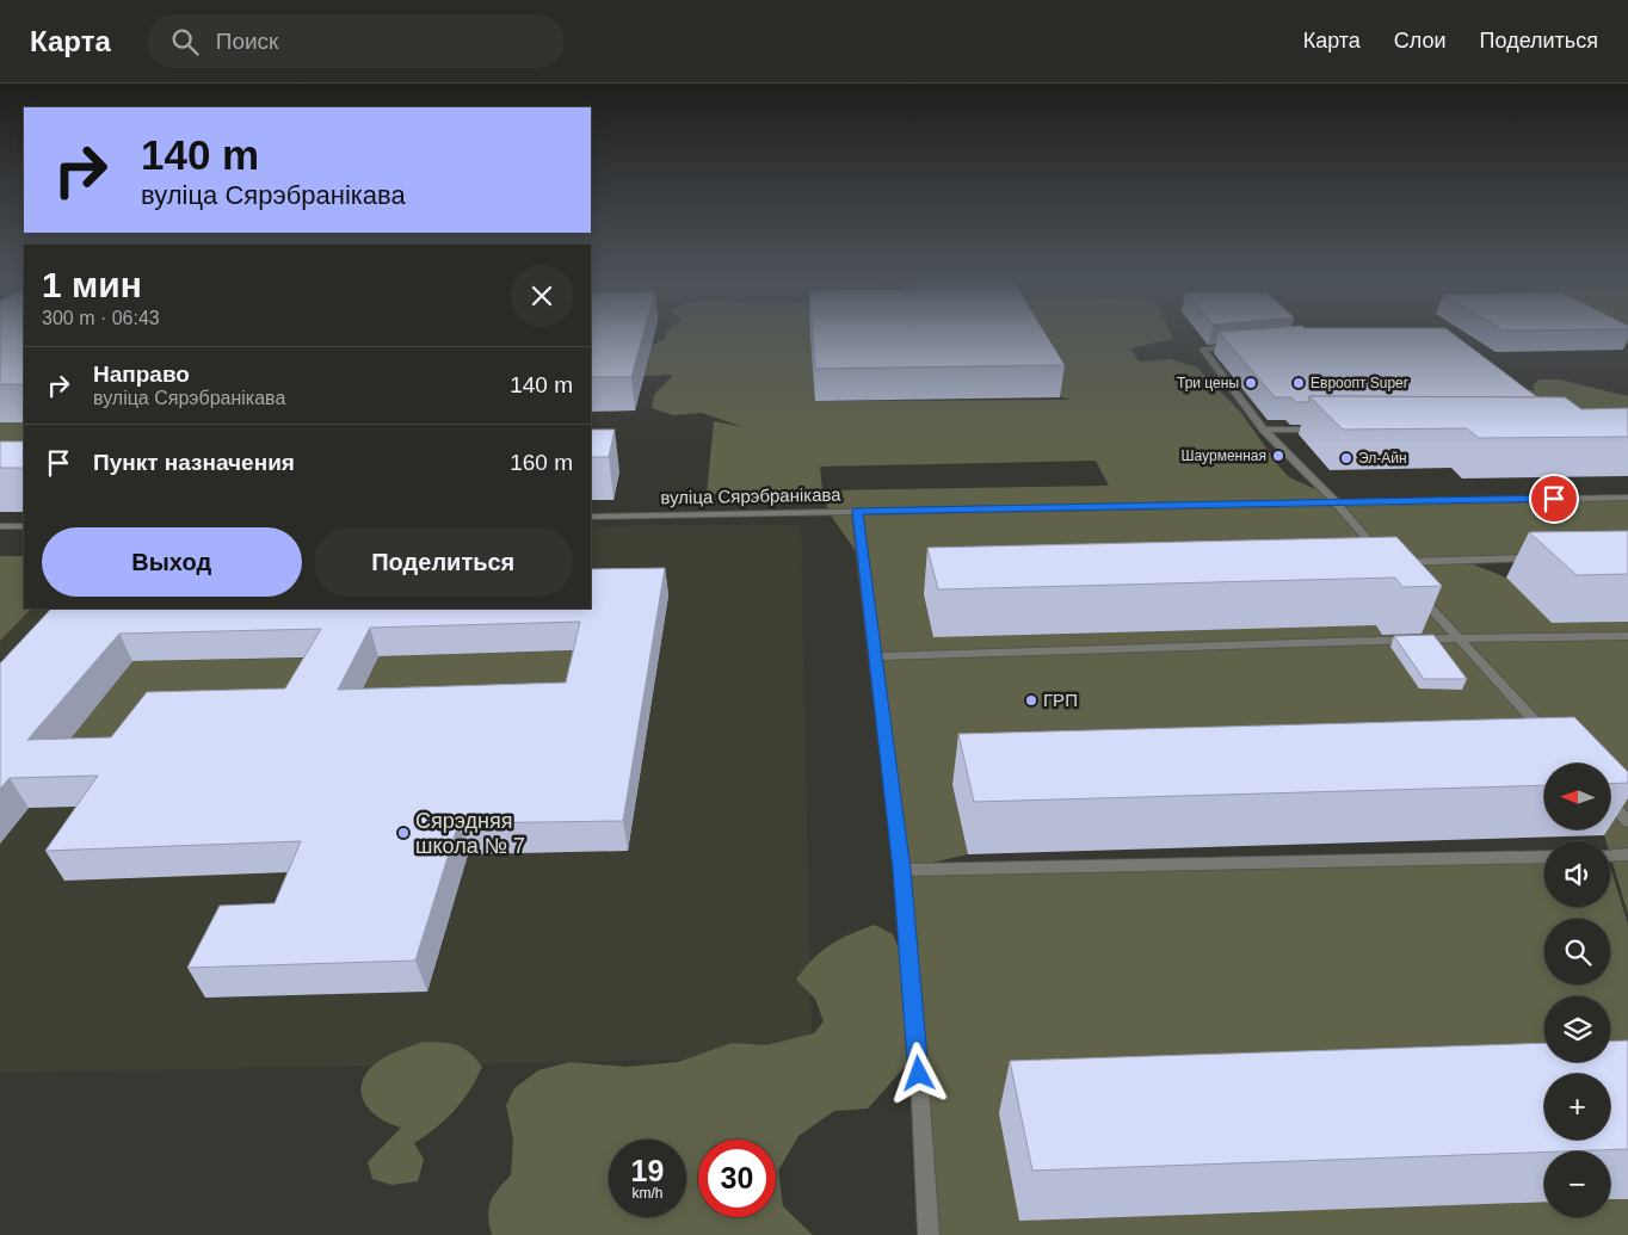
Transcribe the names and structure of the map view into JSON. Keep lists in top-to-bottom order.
{
  "streets": {
    "street": ["вуліца Сярэбранікава"]
  },
  "places": [
    "Три цены",
    "Евроопт Super",
    "Шаурменная",
    "Эл-Айн",
    "ГРП",
    "Сярэдняя школа № 7"
  ],
  "north": "left",
  "page": {
    "header": "Карта",
    "search": "Поиск",
    "nav": ["Карта", "Слои", "Поделиться"],
    "turn": ["140 m", "вуліца Сярэбранікава"],
    "heading": ["1 мин", "300 m · 06:43"],
    "list": [
      {
        "name": "Направо",
        "note": "вуліца Сярэбранікава",
        "value": "140 m"
      },
      {
        "name": "Пункт назначения",
        "value": "160 m"
      }
    ],
    "buttons": ["Выход", "Поделиться"],
    "map_buttons": ["+", "−"],
    "speed": "19 km/h",
    "limit": "30"
  }
}
